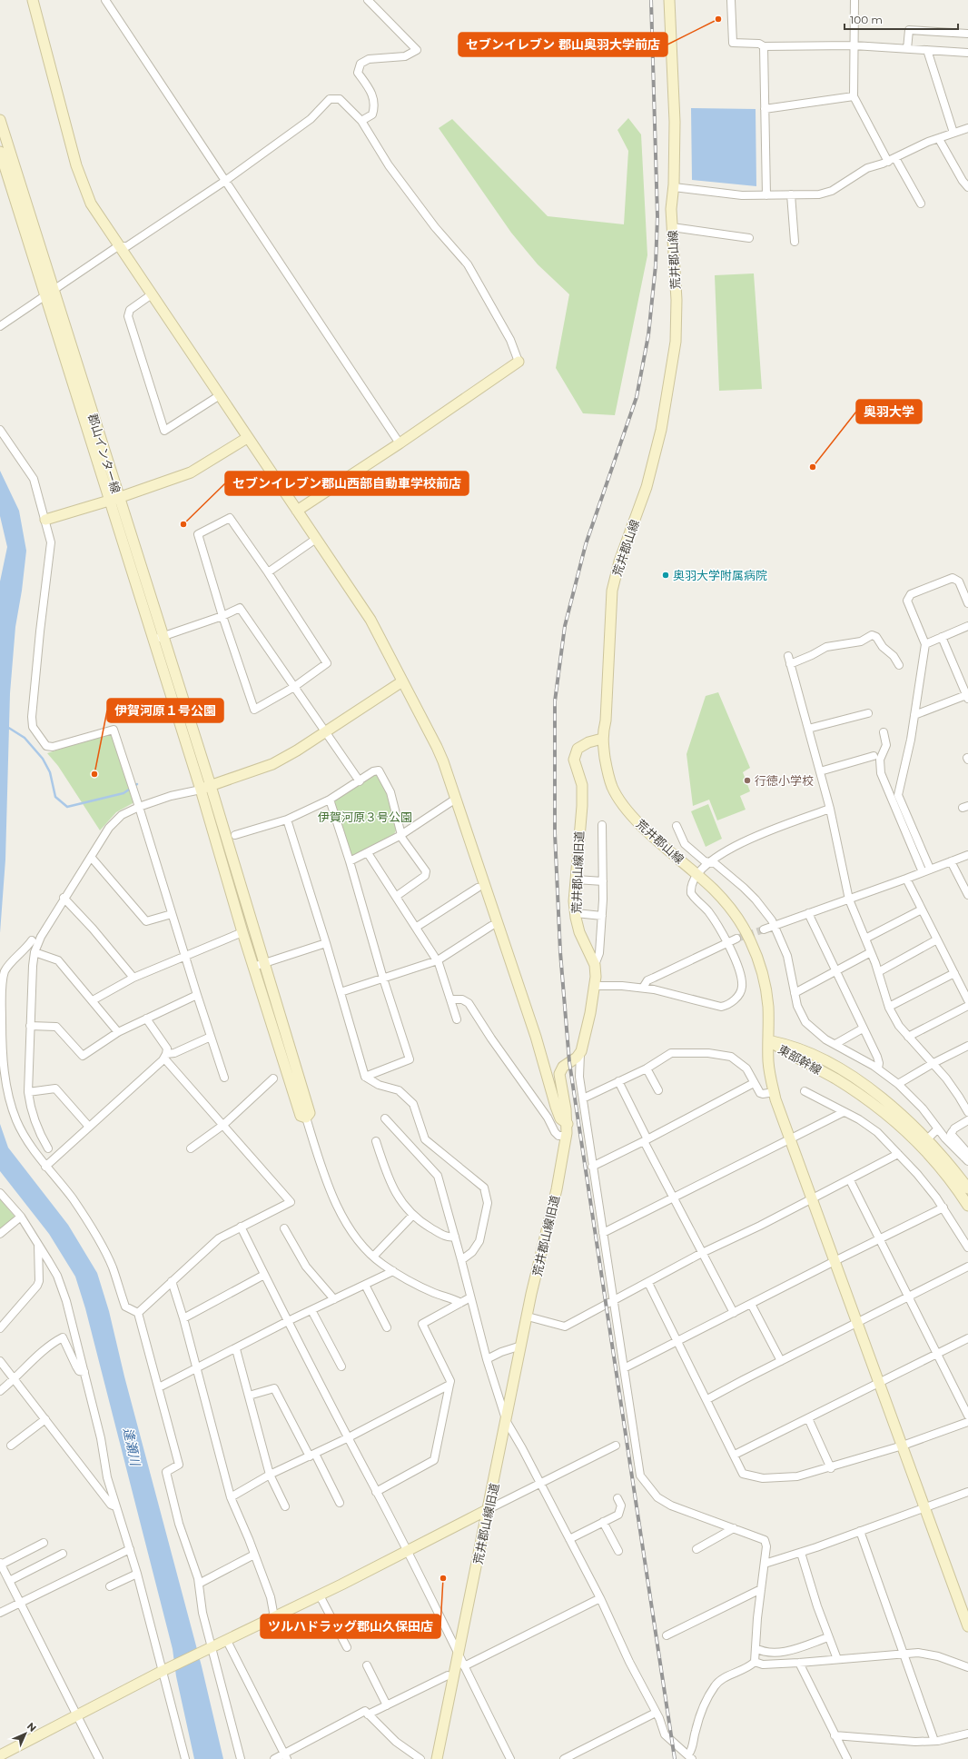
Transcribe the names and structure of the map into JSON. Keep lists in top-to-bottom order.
{
  "streets": {
    "street": [
      "荒井郡山線",
      "郡山インター線",
      "荒井郡山線旧道",
      "東部幹線"
    ]
  },
  "crossings": [
    ["荒井郡山線", "荒井郡山線旧道"],
    ["荒井郡山線", "東部幹線"]
  ],
  "water": ["逢瀬川"],
  "parks": ["伊賀河原３号公園"],
  "places": [
    "セブンイレブン 郡山奥羽大学前店",
    "奥羽大学",
    "セブンイレブン郡山西部自動車学校前店",
    "奥羽大学附属病院",
    "伊賀河原１号公園",
    "行徳小学校",
    "ツルハドラッグ郡山久保田店"
  ],
  "scale_bar": "100 m",
  "north": "top right"
}
